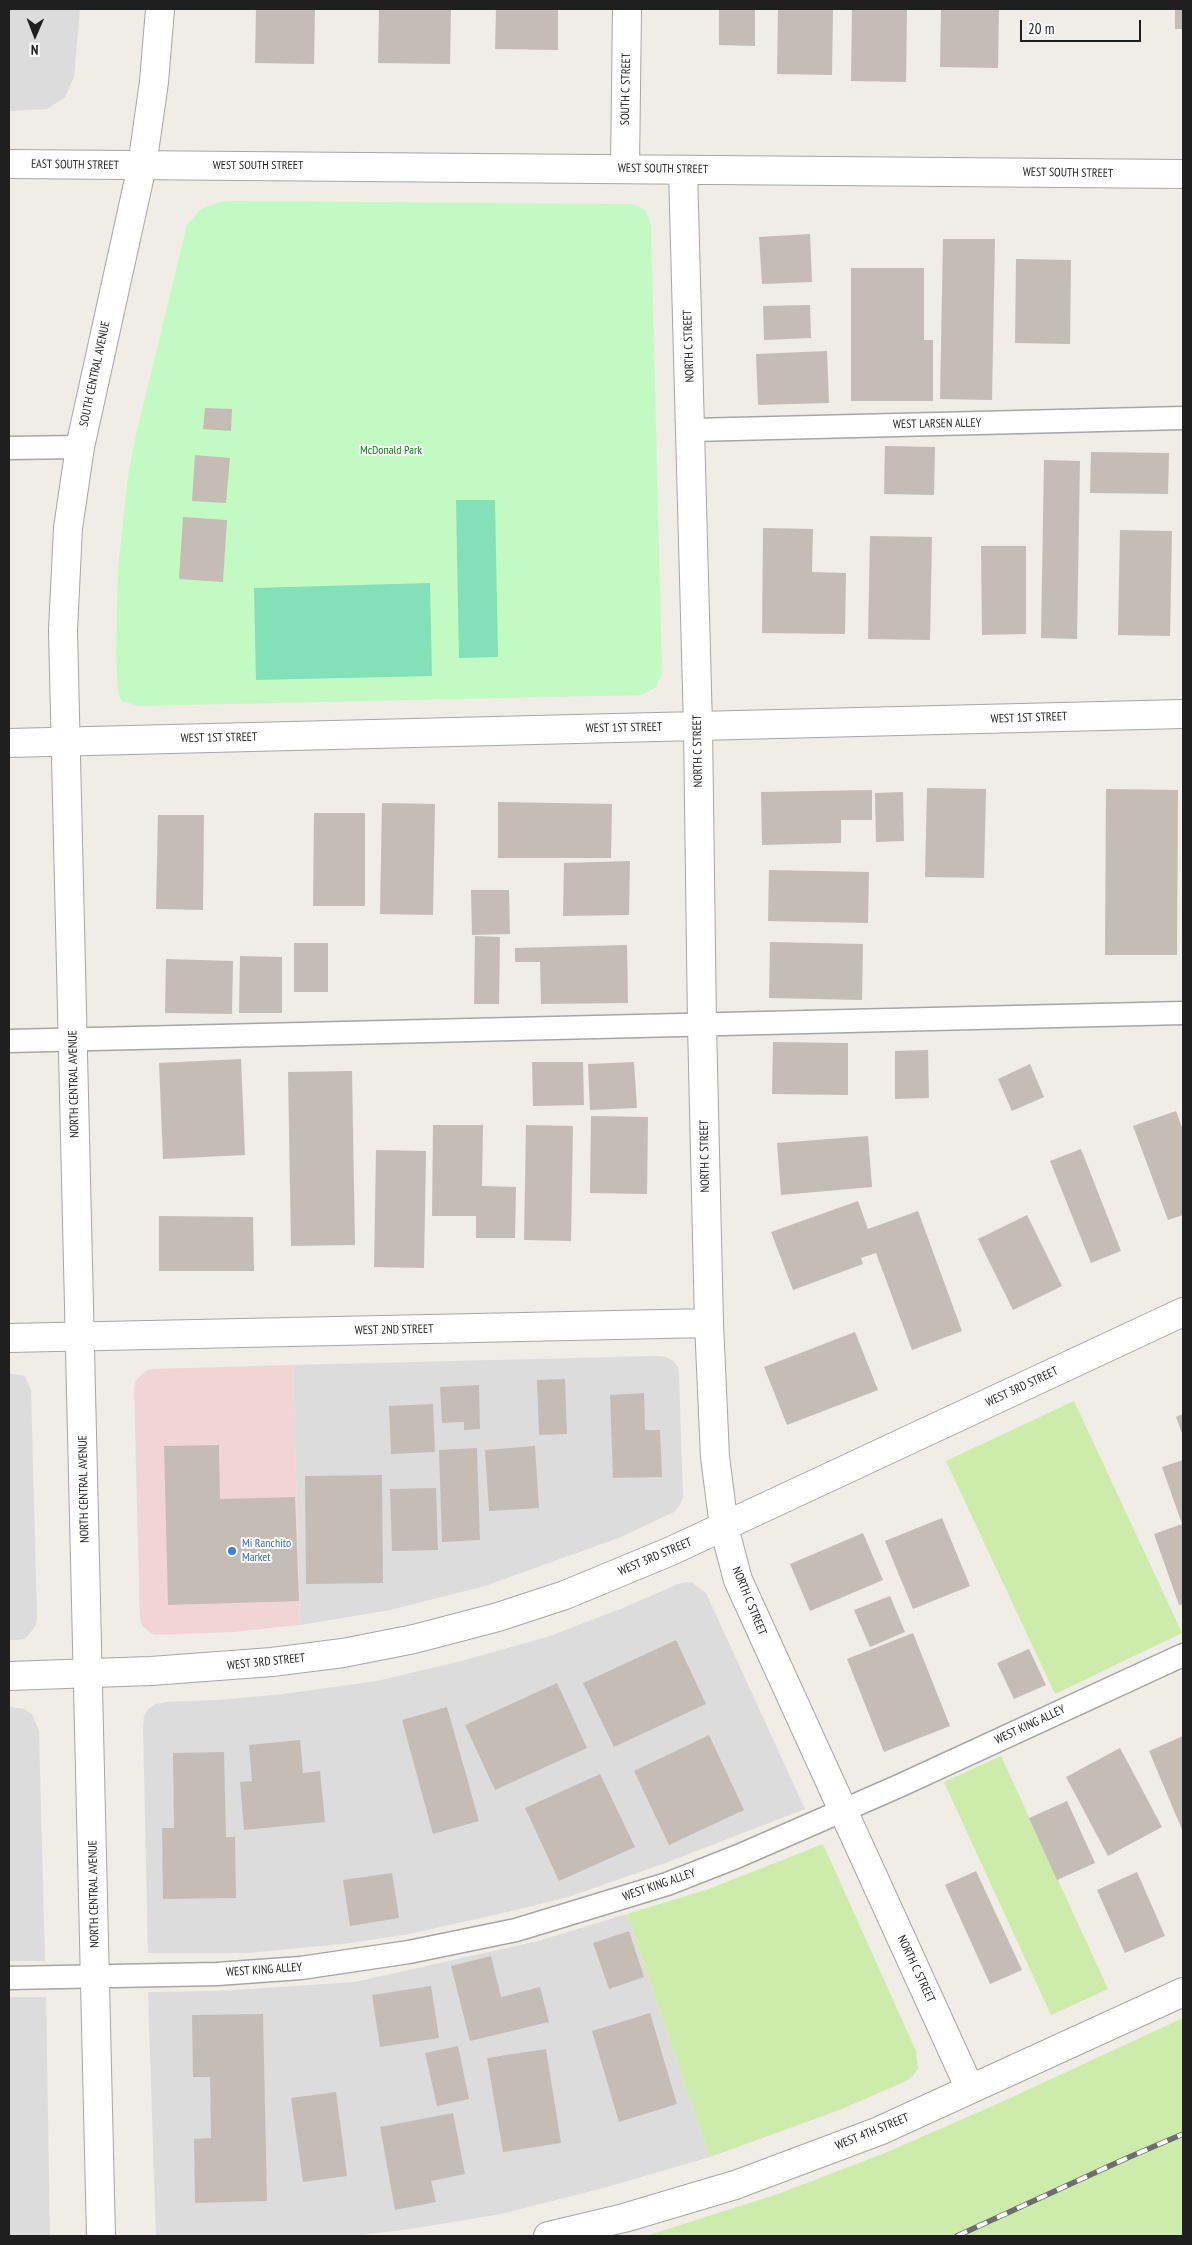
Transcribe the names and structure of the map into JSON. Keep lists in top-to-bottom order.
{
  "streets": {
    "street": [
      "SOUTH C STREET",
      "EAST SOUTH STREET",
      "WEST SOUTH STREET",
      "NORTH C STREET",
      "SOUTH CENTRAL AVENUE",
      "WEST 1ST STREET",
      "NORTH CENTRAL AVENUE",
      "WEST 2ND STREET",
      "WEST 3RD STREET",
      "WEST 4TH STREET"
    ],
    "lane": ["WEST LARSEN ALLEY", "WEST KING ALLEY"]
  },
  "crossings": [
    ["SOUTH C STREET", "WEST SOUTH STREET"],
    ["EAST SOUTH STREET", "WEST SOUTH STREET"],
    ["EAST SOUTH STREET", "SOUTH CENTRAL AVENUE"],
    ["WEST SOUTH STREET", "NORTH C STREET"],
    ["WEST SOUTH STREET", "SOUTH CENTRAL AVENUE"],
    ["NORTH C STREET", "WEST LARSEN ALLEY"],
    ["NORTH C STREET", "WEST 1ST STREET"],
    ["NORTH C STREET", "WEST 2ND STREET"],
    ["NORTH C STREET", "WEST 3RD STREET"],
    ["NORTH C STREET", "WEST KING ALLEY"],
    ["NORTH C STREET", "WEST 4TH STREET"],
    ["SOUTH CENTRAL AVENUE", "WEST 1ST STREET"],
    ["SOUTH CENTRAL AVENUE", "NORTH CENTRAL AVENUE"],
    ["WEST 1ST STREET", "NORTH CENTRAL AVENUE"],
    ["NORTH CENTRAL AVENUE", "WEST 2ND STREET"],
    ["NORTH CENTRAL AVENUE", "WEST 3RD STREET"],
    ["NORTH CENTRAL AVENUE", "WEST KING ALLEY"]
  ],
  "parks": ["McDonald Park"],
  "places": ["Mi Ranchito Market"],
  "scale_bar": "20 m",
  "north": "bottom"
}
